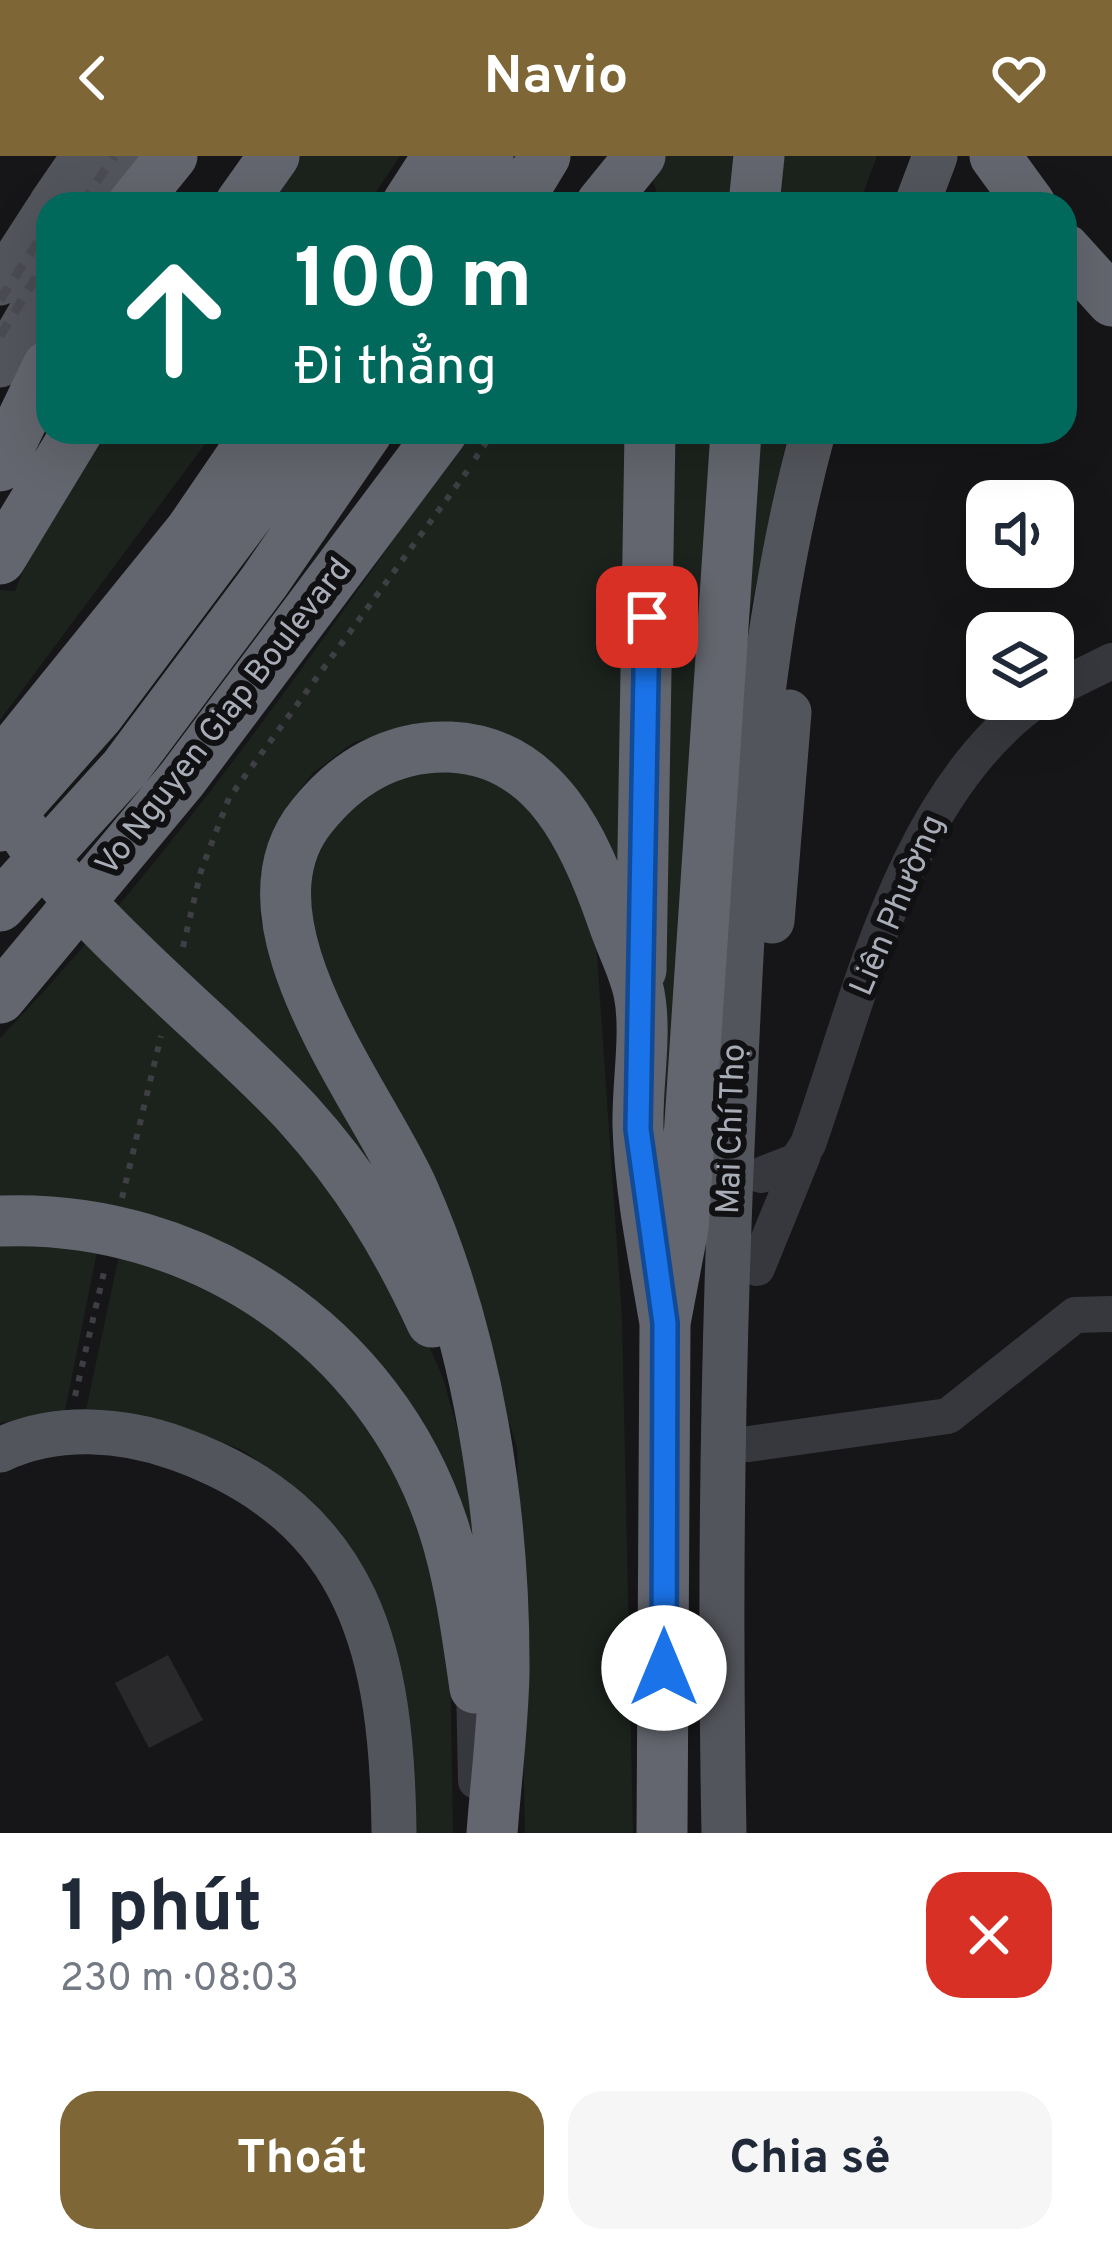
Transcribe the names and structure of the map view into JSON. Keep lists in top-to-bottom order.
{
  "streets": {
    "highway": ["Vo Nguyen Giap Boulevard", "Mai Chí Thọ"],
    "street": ["Liên Phường"]
  },
  "crossings": [
    ["Liên Phường", "Mai Chí Thọ"]
  ],
  "page": {
    "header": "Navio",
    "turn": ["100 m", "Đi thẳng"],
    "heading": ["1 phút", "230 m · 08:03"],
    "buttons": ["Thoát", "Chia sẻ"]
  }
}
